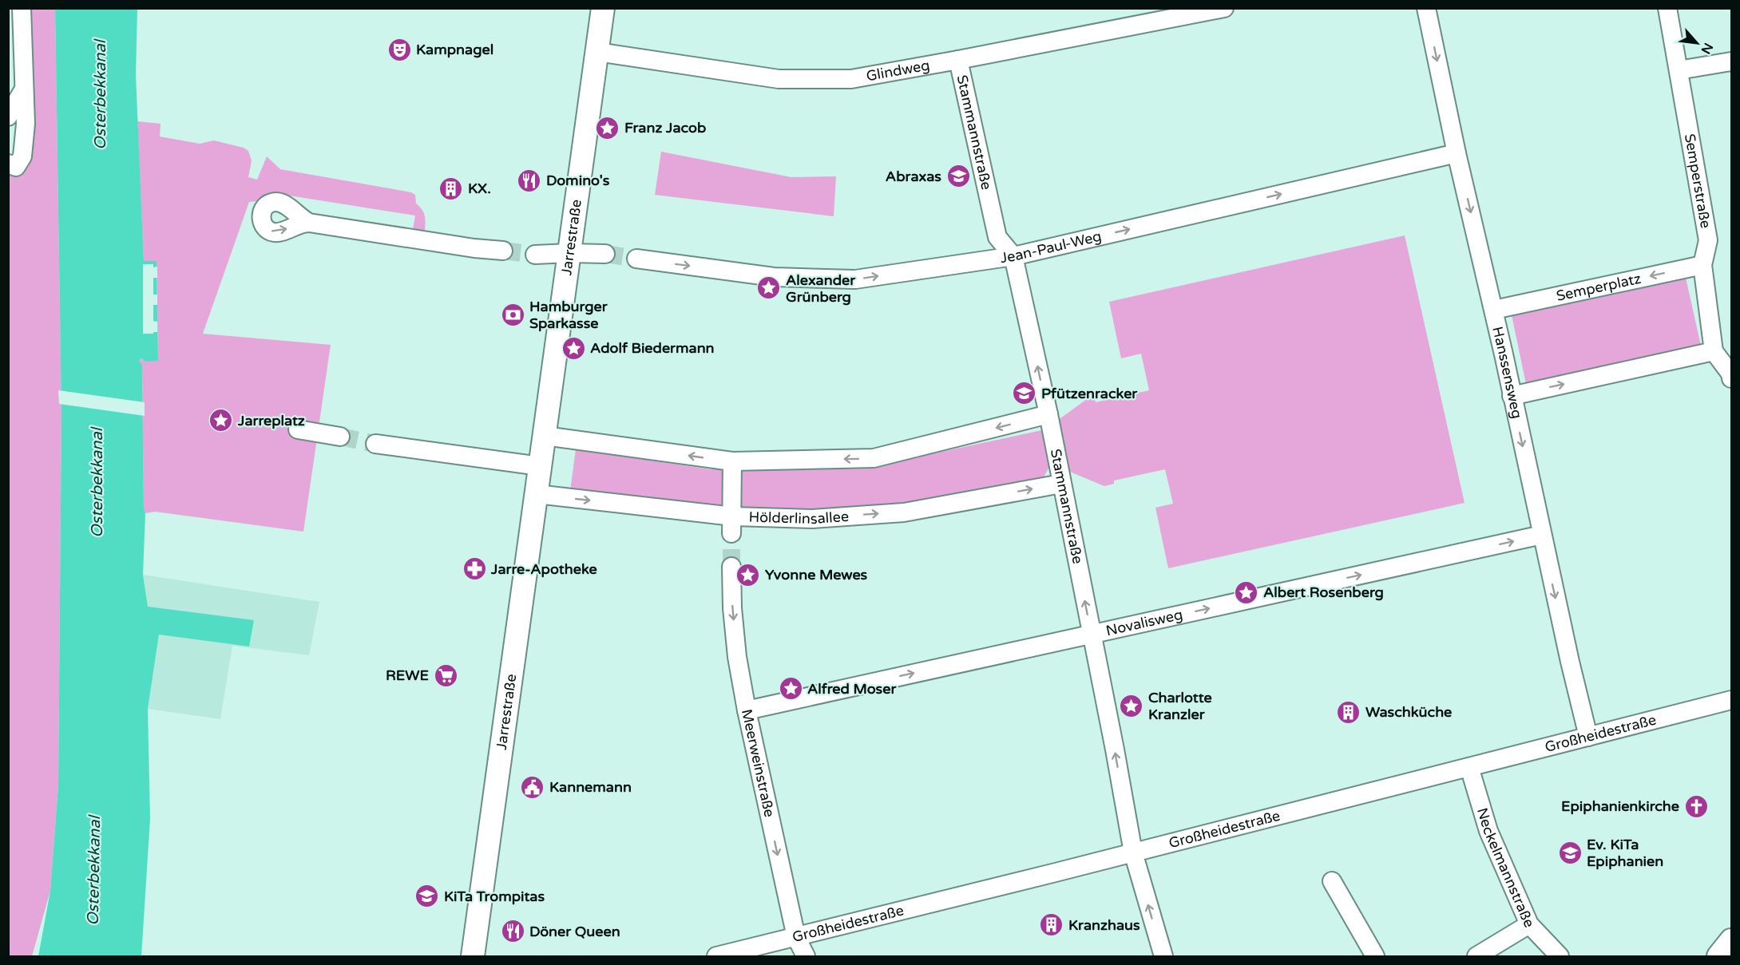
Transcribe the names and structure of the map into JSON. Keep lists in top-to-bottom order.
{
  "streets": {
    "street": [
      "Glindweg",
      "Stammannstraße",
      "Semperstraße",
      "Jarrestraße",
      "Jean-Paul-Weg",
      "Semperplatz",
      "Hanssensweg",
      "Hölderlinsallee",
      "Novalisweg",
      "Großheidestraße",
      "Meerweinstraße",
      "Neckelmannstraße"
    ]
  },
  "crossings": [
    ["Glindweg", "Stammannstraße"],
    ["Glindweg", "Jarrestraße"],
    ["Stammannstraße", "Jean-Paul-Weg"],
    ["Stammannstraße", "Hölderlinsallee"],
    ["Stammannstraße", "Novalisweg"],
    ["Stammannstraße", "Großheidestraße"],
    ["Semperstraße", "Semperplatz"],
    ["Jarrestraße", "Hölderlinsallee"],
    ["Jean-Paul-Weg", "Hanssensweg"],
    ["Semperplatz", "Hanssensweg"],
    ["Hanssensweg", "Novalisweg"],
    ["Hanssensweg", "Großheidestraße"],
    ["Novalisweg", "Meerweinstraße"],
    ["Großheidestraße", "Meerweinstraße"],
    ["Großheidestraße", "Neckelmannstraße"]
  ],
  "one_way": [
    "Stammannstraße",
    "Jean-Paul-Weg",
    "Hanssensweg",
    "Novalisweg",
    "Meerweinstraße"
  ],
  "water": ["Osterbekkanal"],
  "places": {
    "theatre": ["Kampnagel"],
    "place": [
      "Franz Jacob",
      "Alexander Grünberg",
      "Adolf Biedermann",
      "Jarreplatz",
      "Yvonne Mewes",
      "Albert Rosenberg",
      "Alfred Moser",
      "Charlotte Kranzler"
    ],
    "school or university": [
      "Abraxas",
      "Pfützenracker",
      "Ev. KiTa Epiphanien",
      "KiTa Trompitas"
    ],
    "restaurant": ["Domino's", "Döner Queen"],
    "building": ["KX.", "Waschküche", "Kranzhaus"],
    "bank": ["Hamburger Sparkasse"],
    "pharmacy": ["Jarre-Apotheke"],
    "supermarket": ["REWE"],
    "public building": ["Kannemann"],
    "church": ["Epiphanienkirche"]
  },
  "north": "bottom right"
}
